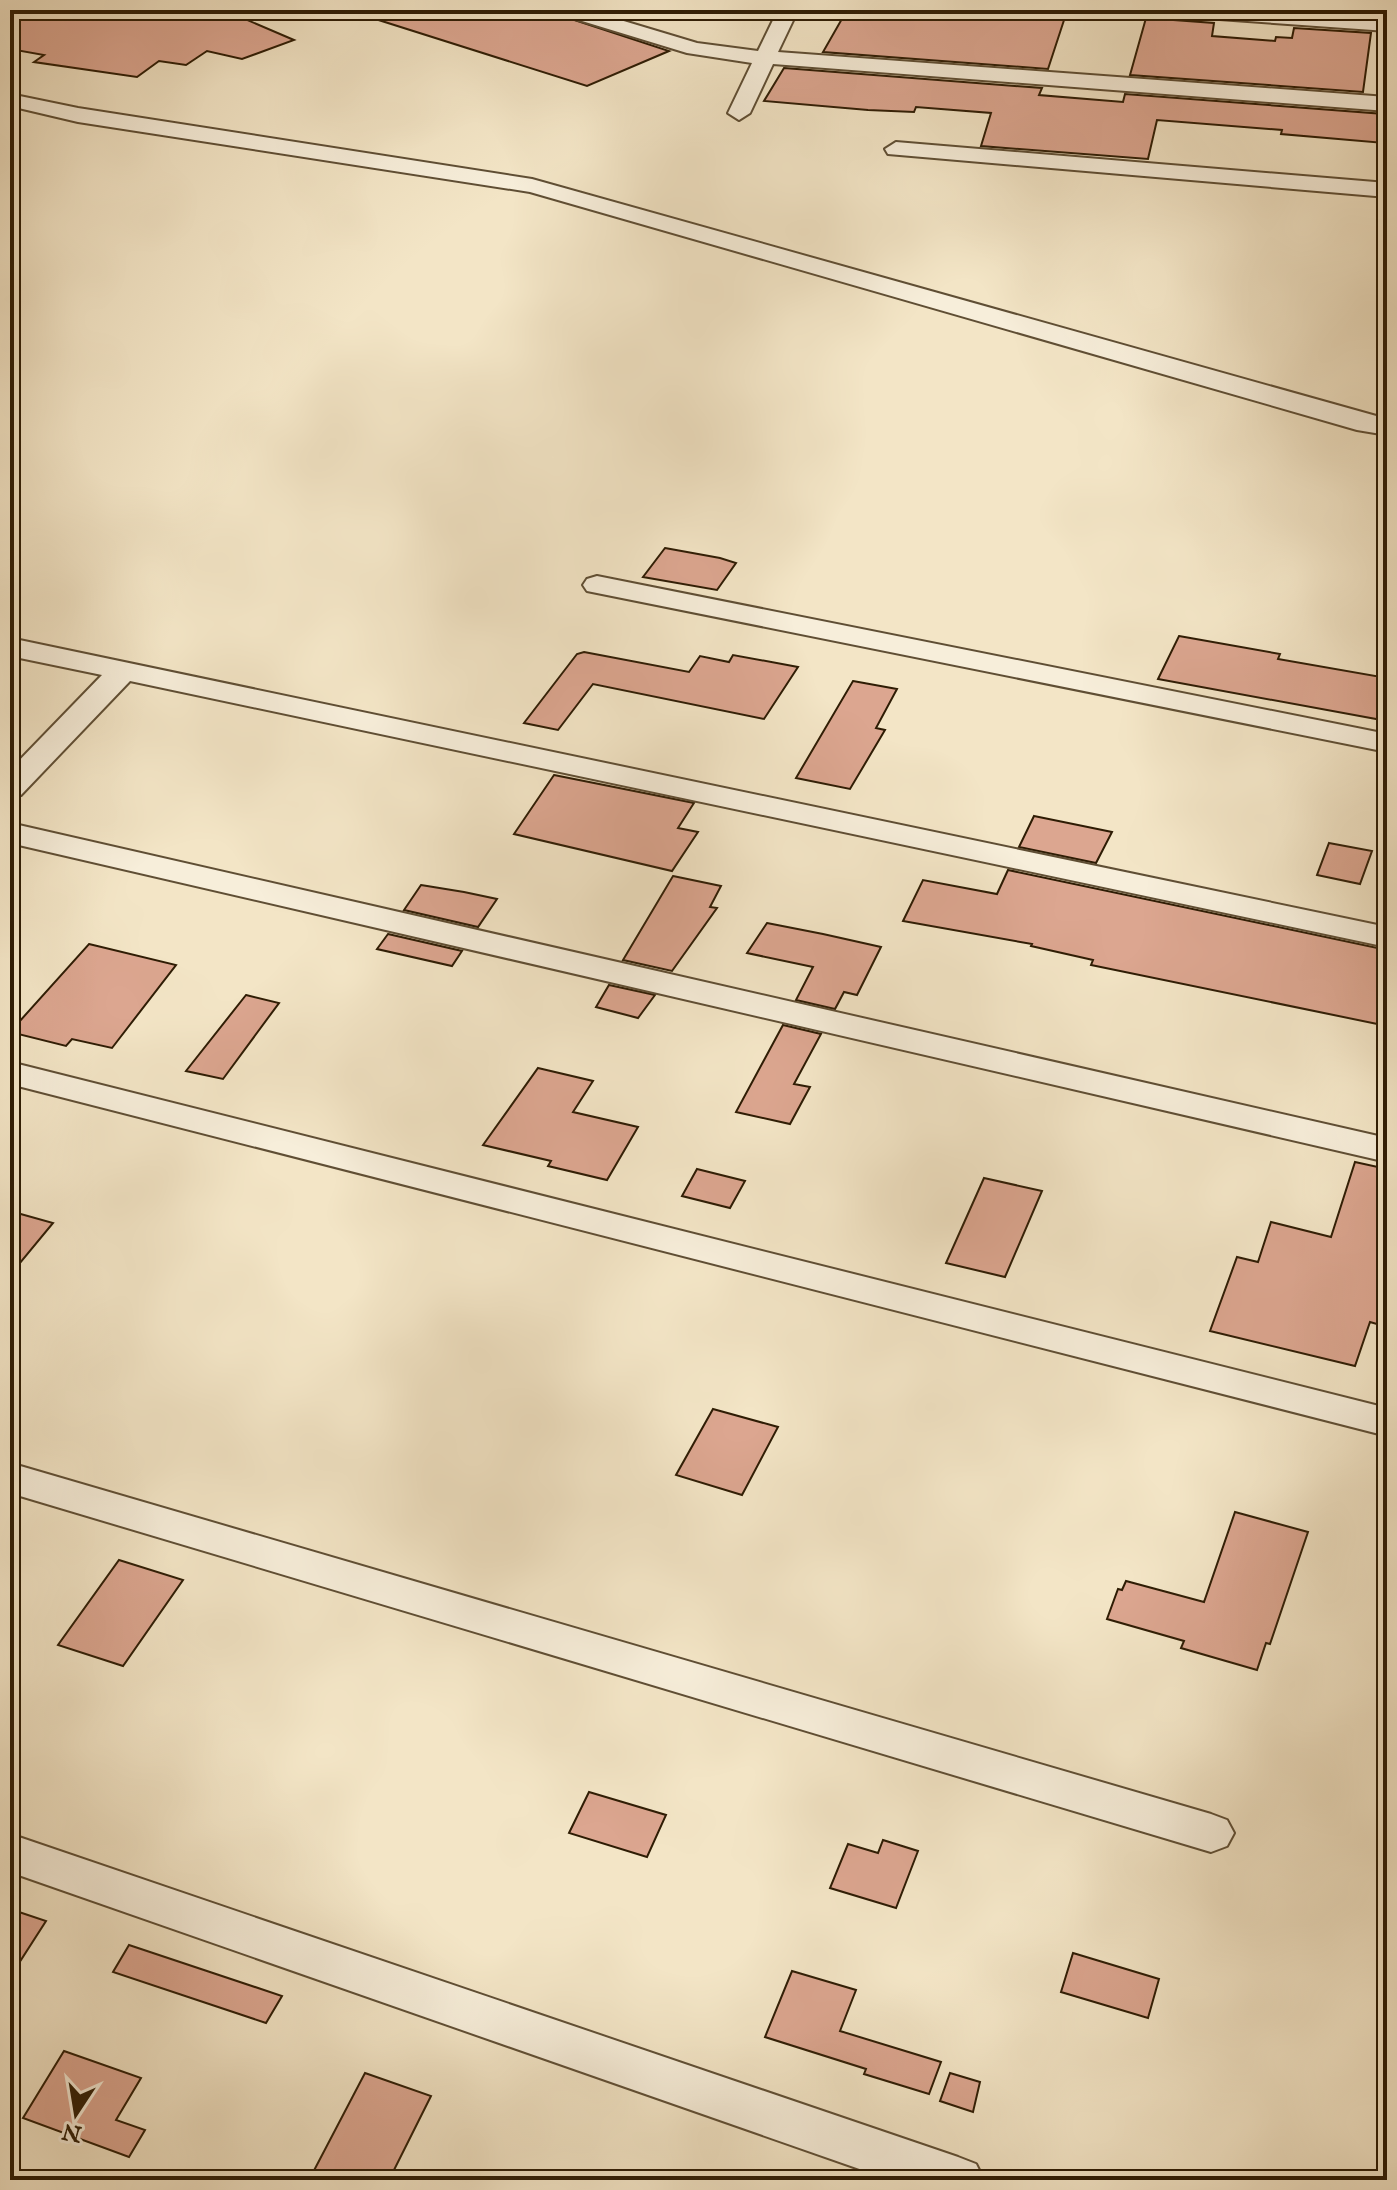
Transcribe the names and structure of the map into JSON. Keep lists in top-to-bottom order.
{
  "north": "bottom"
}
